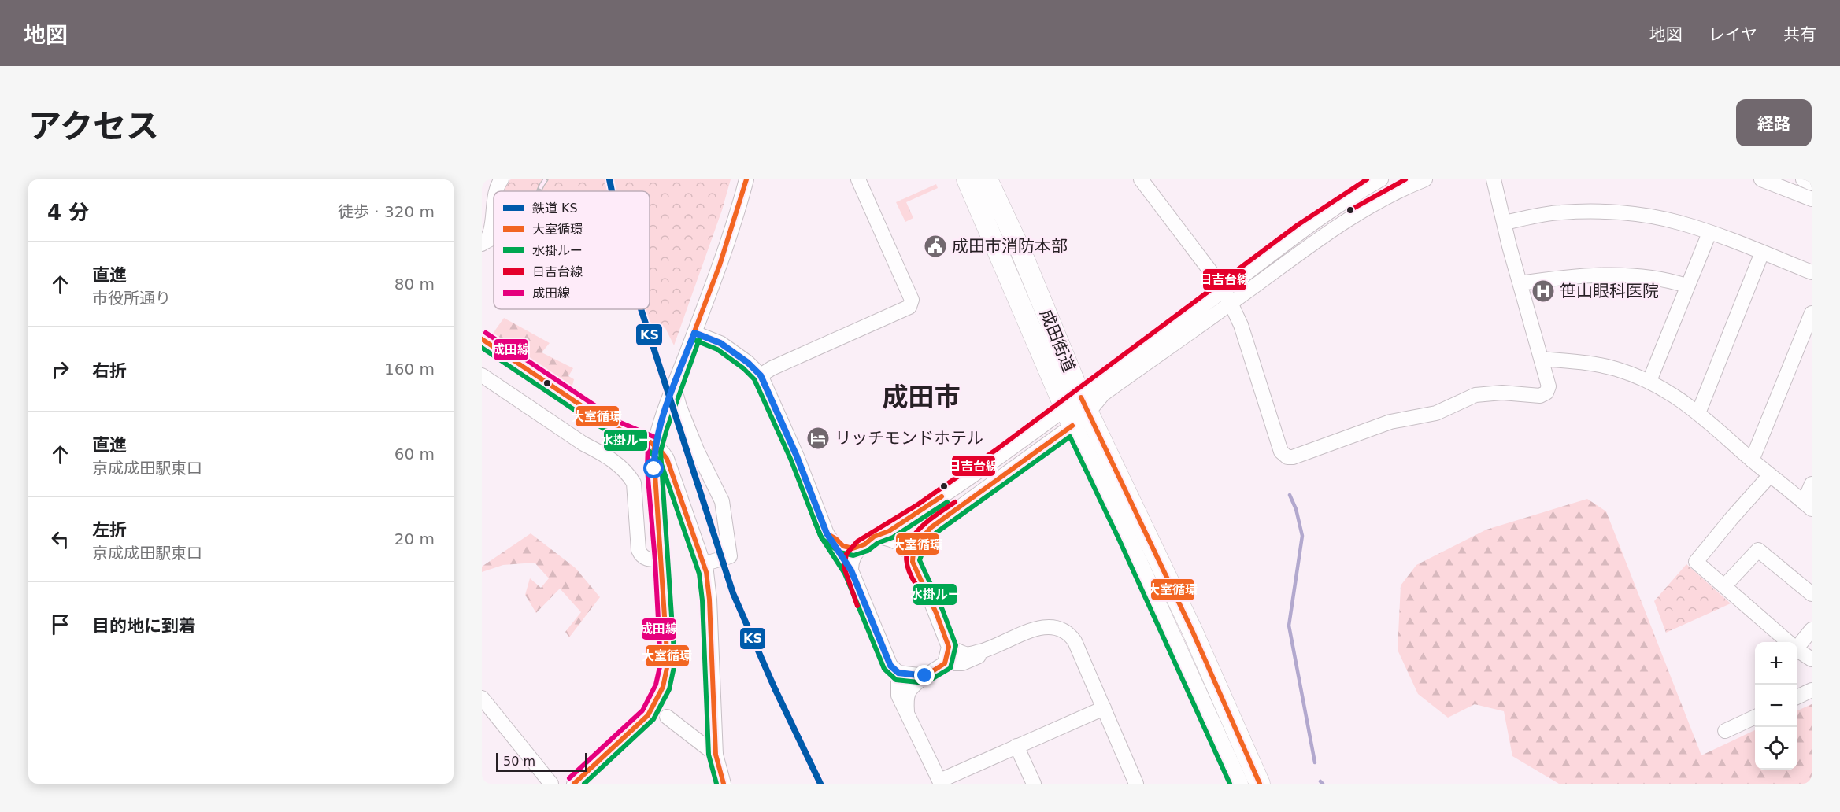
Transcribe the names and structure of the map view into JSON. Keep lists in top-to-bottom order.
{
  "streets": {
    "highway": ["成田街道"]
  },
  "districts": ["成田市"],
  "places": {
    "public building": ["成田市消防本部"],
    "hospital": ["笹山眼科医院"],
    "hotel": ["リッチモンドホテル"]
  },
  "lines": [
    "rail line KS",
    "transit line 大室循環",
    "transit line 日吉台線",
    "transit line 成田線",
    "transit line 水掛ルー"
  ],
  "legend": [
    "鉄道 KS",
    "大室循環",
    "水掛ルー",
    "日吉台線",
    "成田線"
  ],
  "scale_bar": "50 m",
  "page": {
    "header": "地図",
    "nav": ["地図", "レイヤ", "共有"],
    "title": "アクセス",
    "buttons": "経路",
    "heading": ["4 分", "徒歩 · 320 m"],
    "list": [
      ["直進", "市役所通り", "80 m"],
      ["右折", "160 m"],
      ["直進", "京成成田駅東口", "60 m"],
      ["左折", "京成成田駅東口", "20 m"],
      "目的地に到着"
    ],
    "map_buttons": ["+", "−"],
    "scale": "50 m"
  }
}
